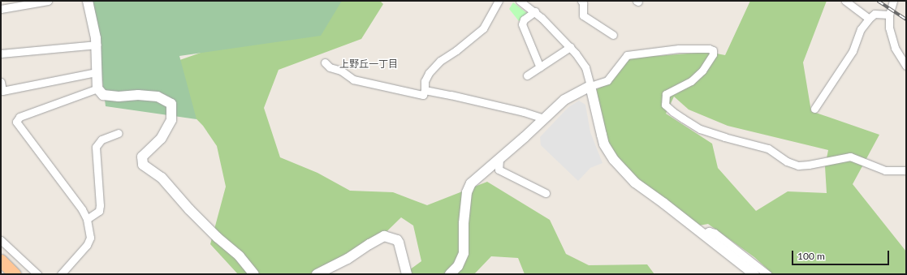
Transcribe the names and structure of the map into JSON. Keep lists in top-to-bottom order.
{
  "districts": ["上野丘一丁目"],
  "scale_bar": "100 m"
}
